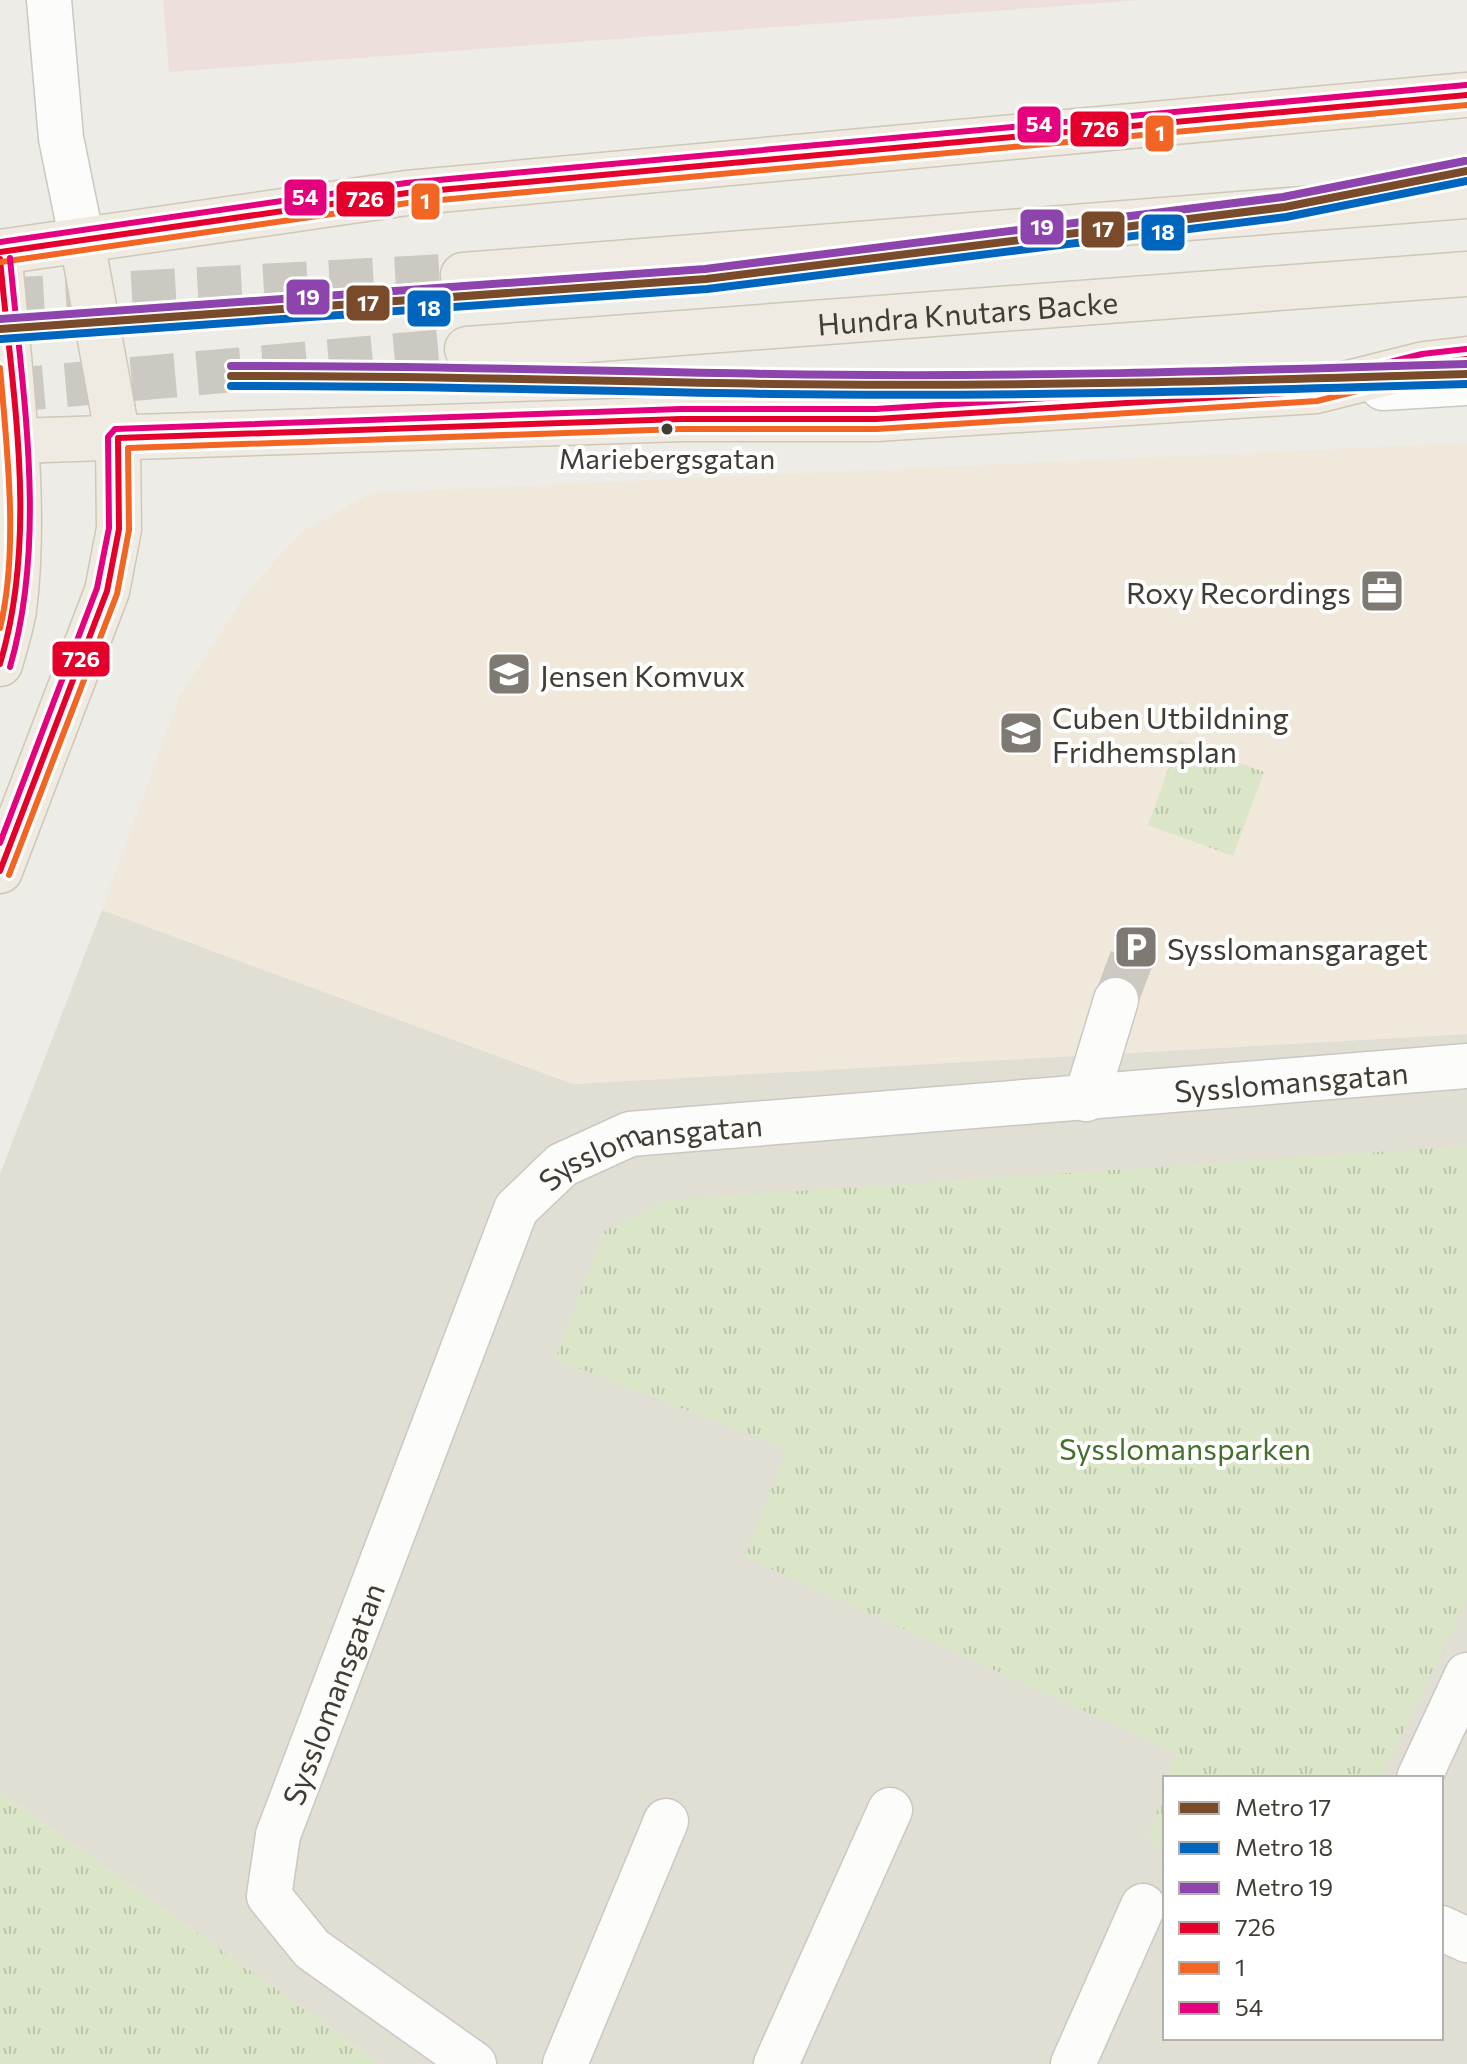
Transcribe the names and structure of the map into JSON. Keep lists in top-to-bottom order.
{
  "streets": {
    "main road": ["Hundra Knutars Backe"],
    "street": ["Sysslomansgatan"]
  },
  "parks": ["Sysslomansparken"],
  "places": {
    "other": ["Mariebergsgatan"],
    "office": ["Roxy Recordings"],
    "school or university": ["Jensen Komvux", "Cuben Utbildning Fridhemsplan"],
    "parking": ["Sysslomansgaraget"]
  },
  "lines": [
    "transit line 54",
    "transit line 726",
    "transit line 1",
    "metro line 19",
    "metro line 17",
    "metro line 18"
  ],
  "legend": [
    "Metro 17",
    "Metro 18",
    "Metro 19",
    "726",
    "1",
    "54"
  ]
}
